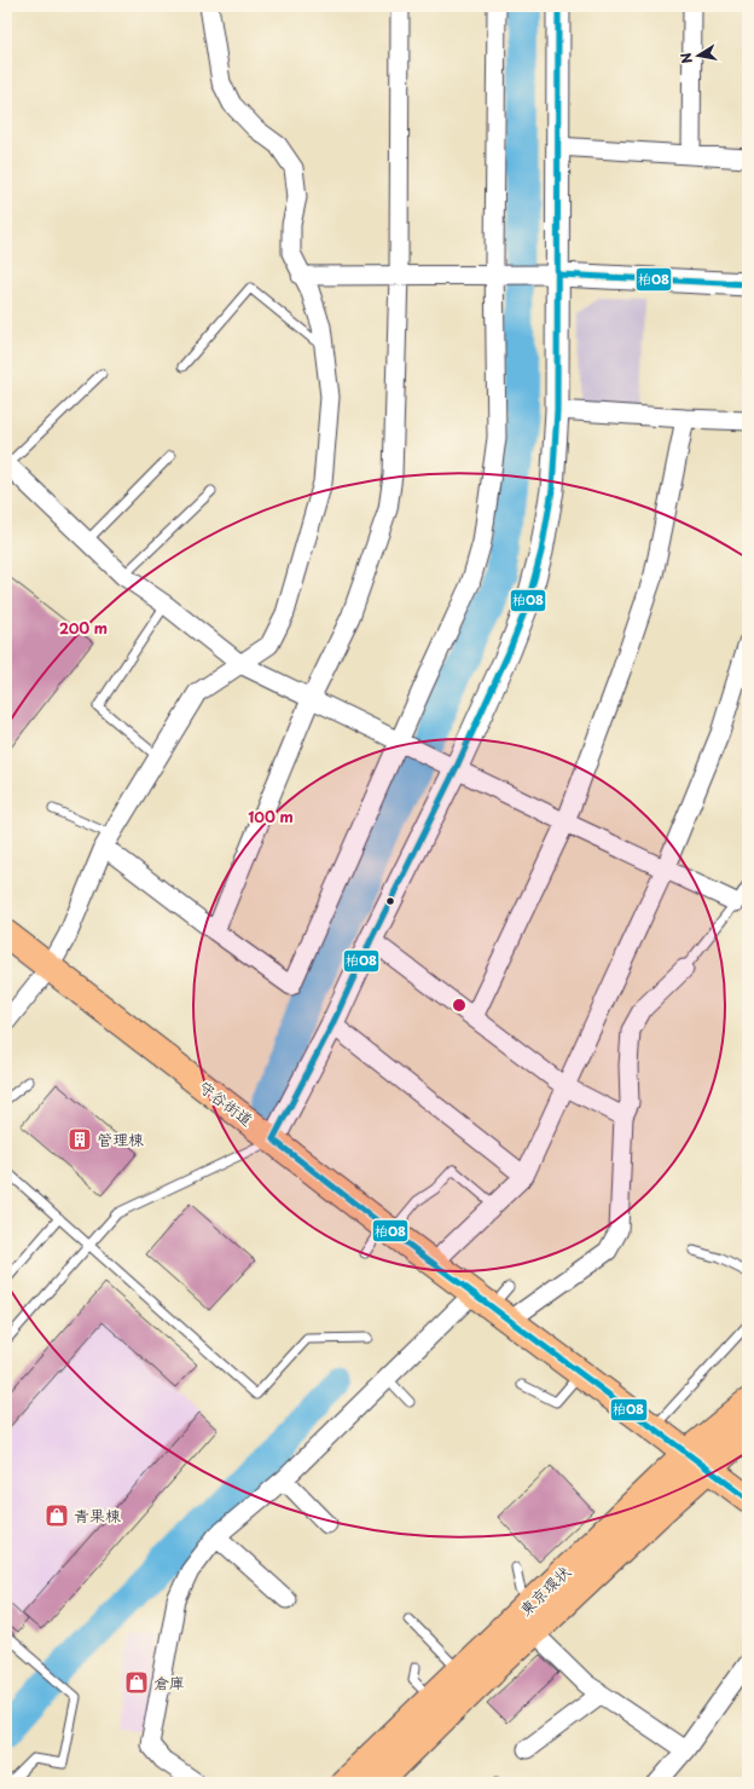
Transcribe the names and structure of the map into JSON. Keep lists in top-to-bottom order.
{
  "streets": {
    "main road": ["守谷街道", "東京環状"]
  },
  "crossings": [
    ["守谷街道", "東京環状"]
  ],
  "places": {
    "building": ["管理棟"],
    "shop": ["青果棟", "倉庫"]
  },
  "lines": ["transit line 柏08"],
  "north": "left",
  "rings": ["200 m", "100 m"]
}
